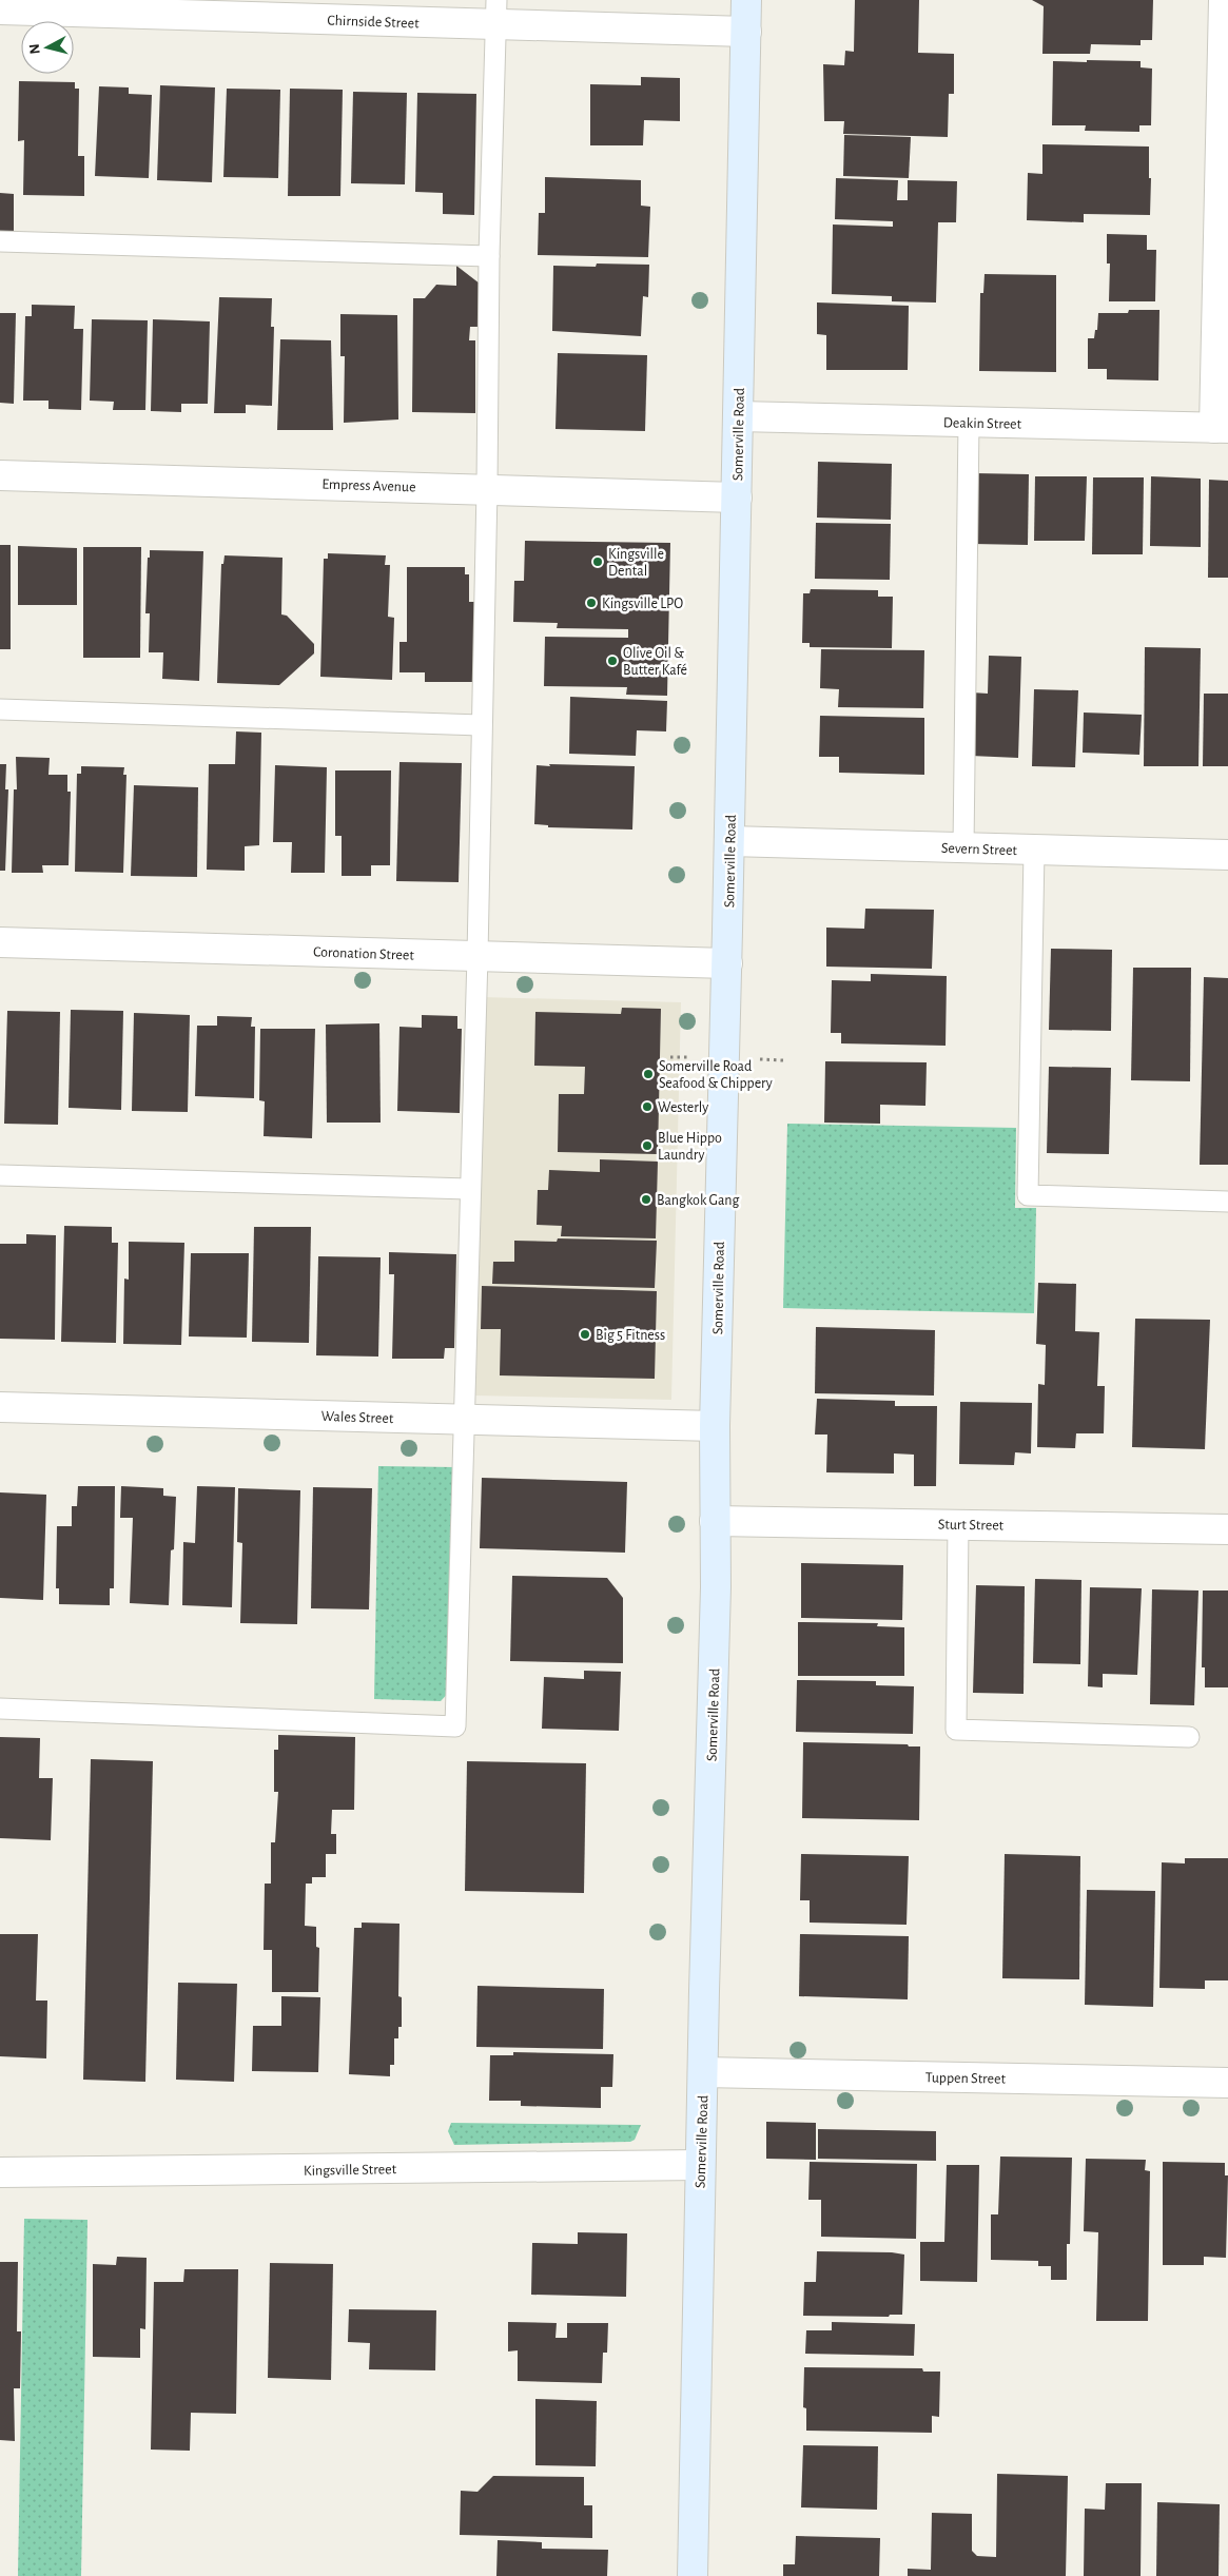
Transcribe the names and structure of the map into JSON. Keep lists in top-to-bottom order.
{
  "streets": {
    "main road": ["Somerville Road"],
    "street": [
      "Chirnside Street",
      "Deakin Street",
      "Empress Avenue",
      "Severn Street",
      "Coronation Street",
      "Wales Street",
      "Sturt Street",
      "Tuppen Street",
      "Kingsville Street"
    ]
  },
  "crossings": [
    ["Chirnside Street", "Somerville Road"],
    ["Deakin Street", "Somerville Road"],
    ["Somerville Road", "Empress Avenue"],
    ["Somerville Road", "Severn Street"],
    ["Somerville Road", "Coronation Street"],
    ["Somerville Road", "Wales Street"],
    ["Somerville Road", "Sturt Street"],
    ["Somerville Road", "Tuppen Street"],
    ["Somerville Road", "Kingsville Street"]
  ],
  "places": [
    "Kingsville Dental",
    "Kingsville LPO",
    "Olive Oil & Butter Kafé",
    "Somerville Road Seafood & Chippery",
    "Westerly",
    "Blue Hippo Laundry",
    "Bangkok Gang",
    "Big 5 Fitness"
  ],
  "north": "left"
}
